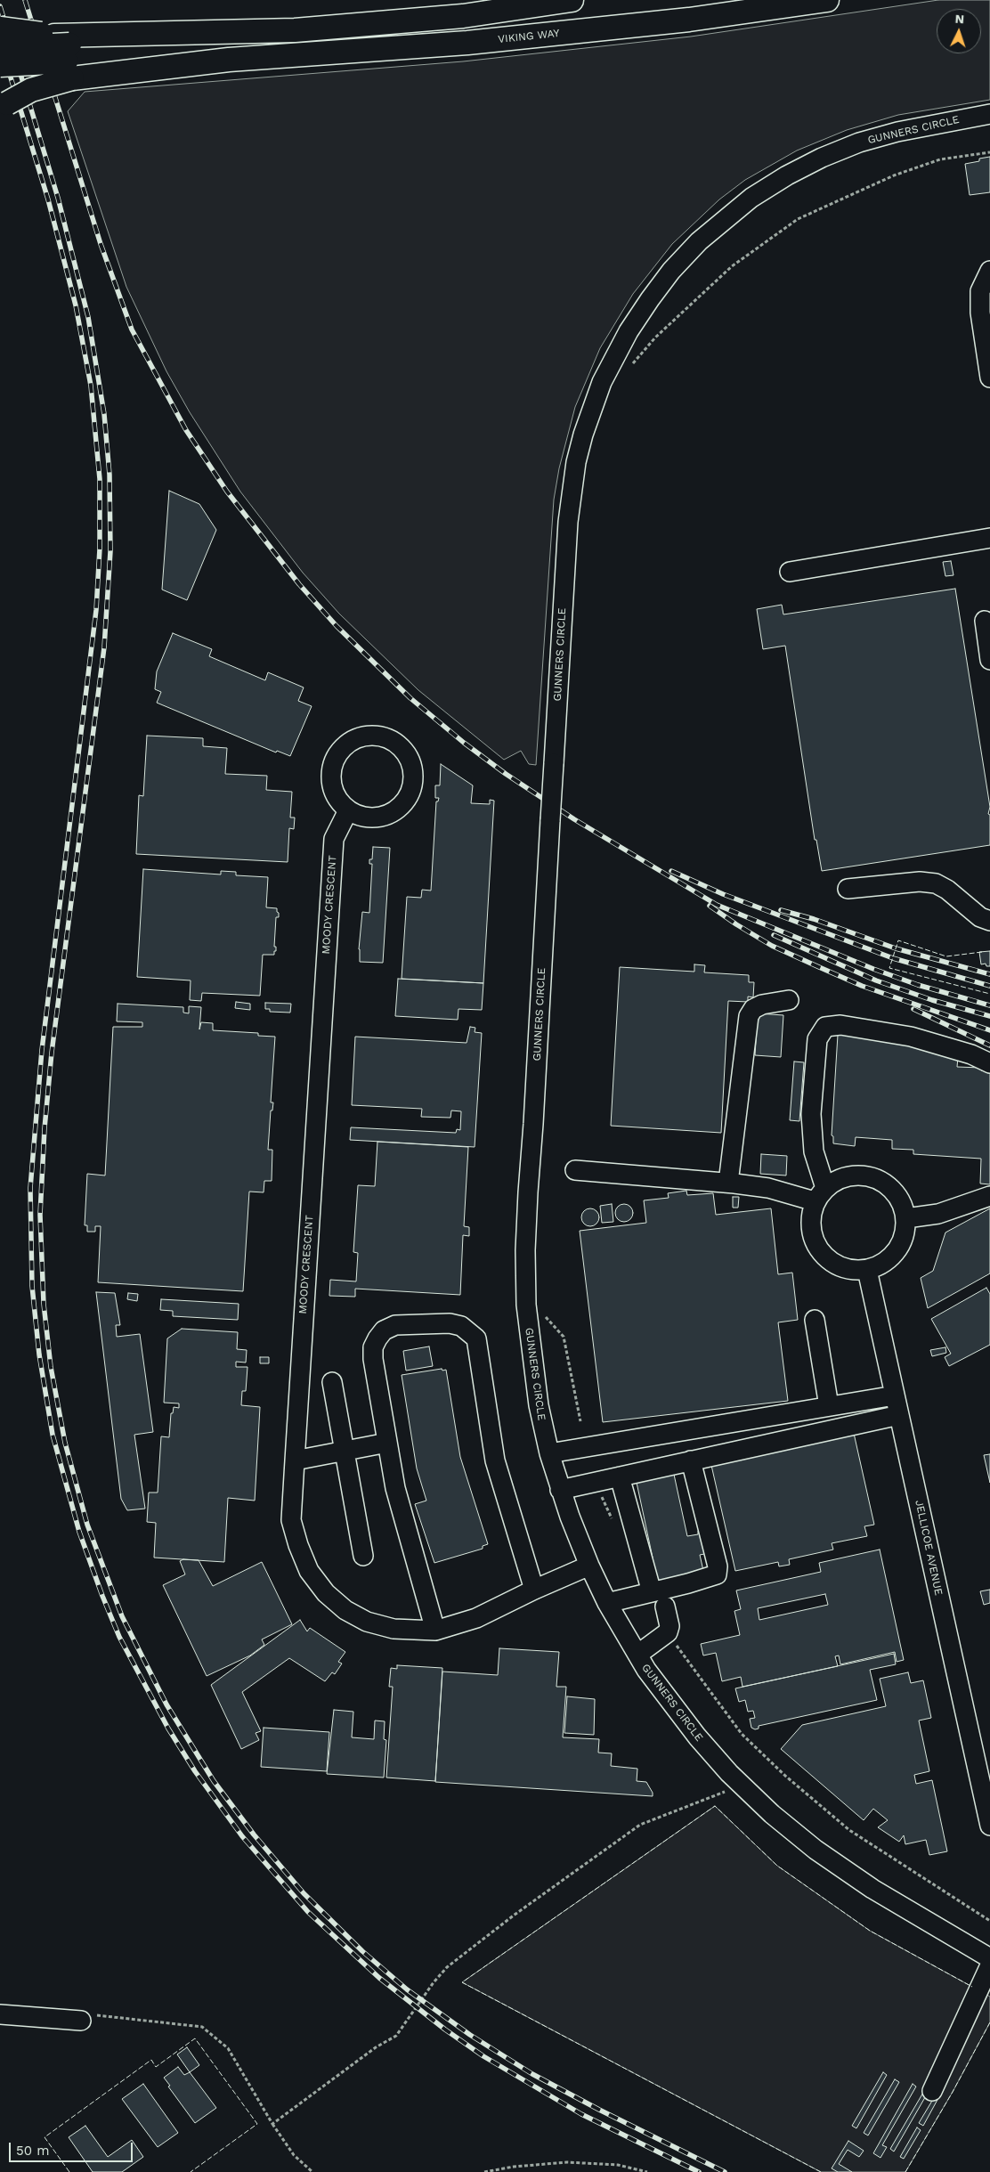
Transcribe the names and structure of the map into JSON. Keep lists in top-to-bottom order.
{
  "streets": {
    "main road": ["VIKING WAY"],
    "street": ["GUNNERS CIRCLE", "MOODY CRESCENT", "JELLICOE AVENUE"]
  },
  "crossings": [
    ["GUNNERS CIRCLE", "MOODY CRESCENT"]
  ],
  "scale_bar": "50 m",
  "north": "top"
}
